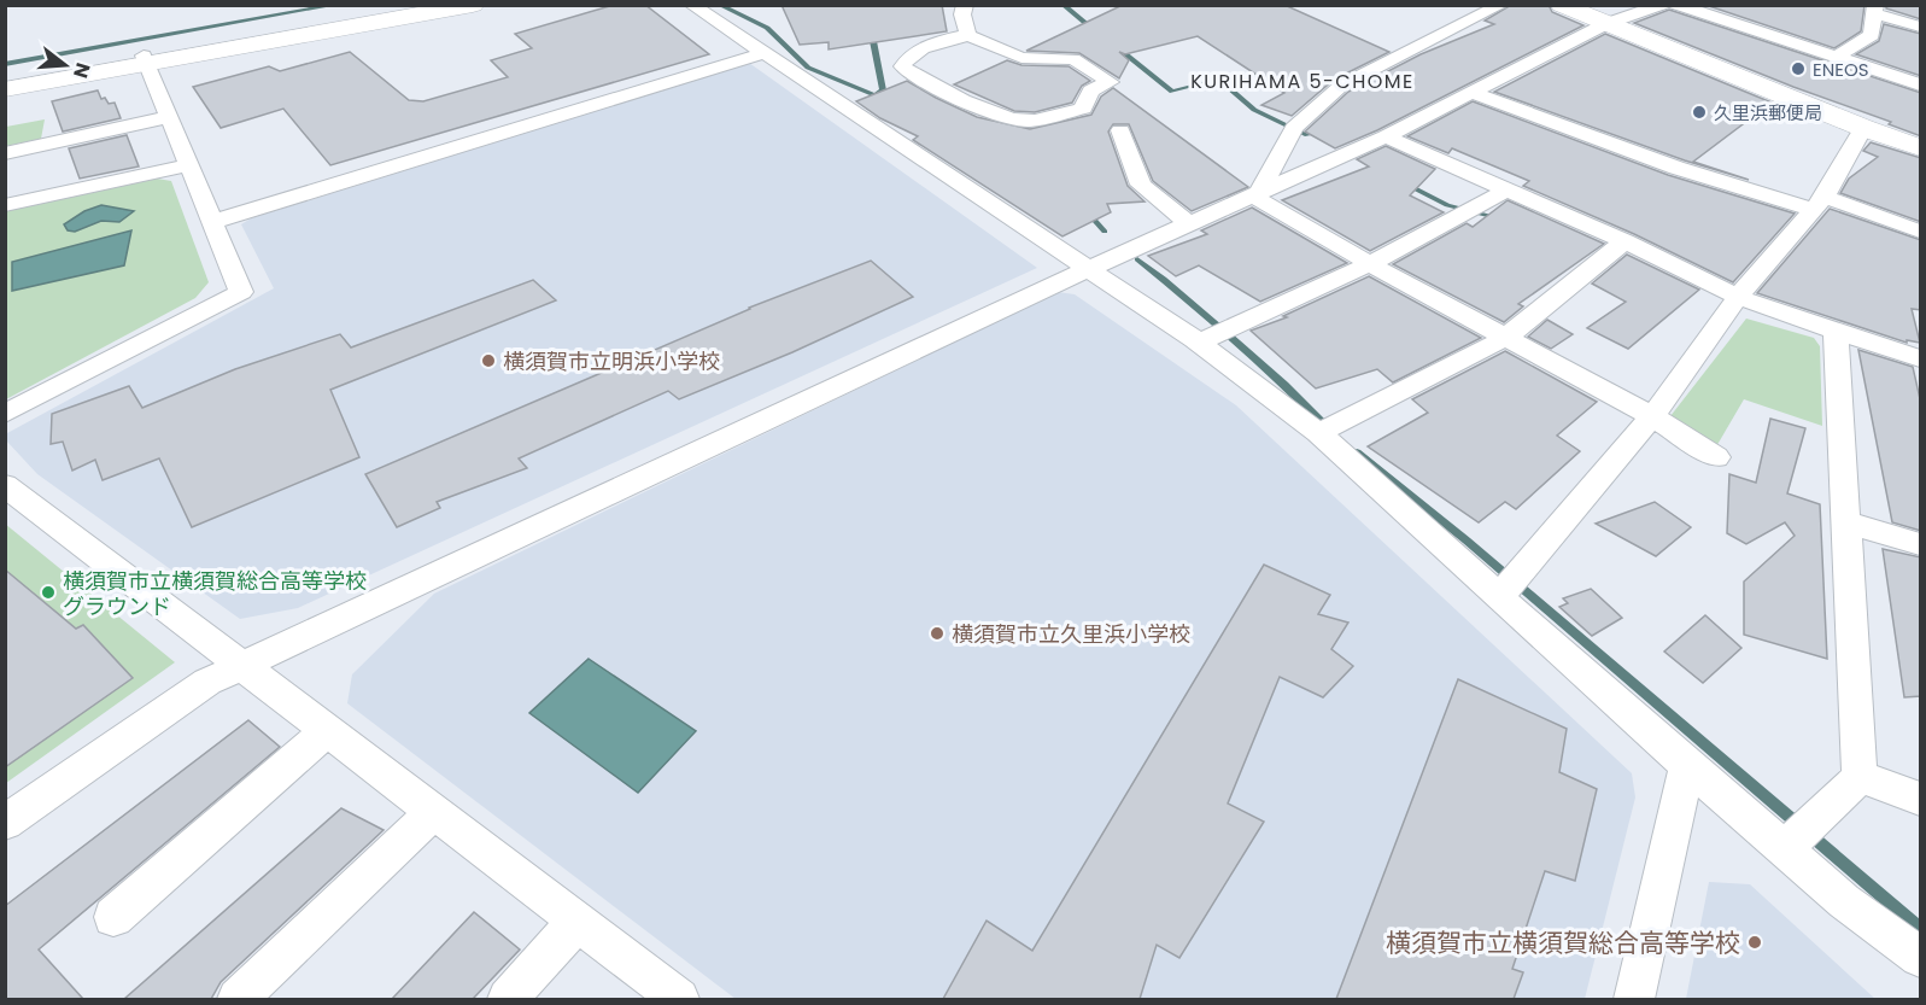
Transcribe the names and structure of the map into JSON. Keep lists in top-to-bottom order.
{
  "districts": ["KURIHAMA 5-CHOME"],
  "places": [
    "ENEOS",
    "久里浜郵便局",
    "横須賀市立明浜小学校",
    "横須賀市立横須賀総合高等学校 グラウンド",
    "横須賀市立久里浜小学校",
    "横須賀市立横須賀総合高等学校"
  ],
  "north": "right"
}
